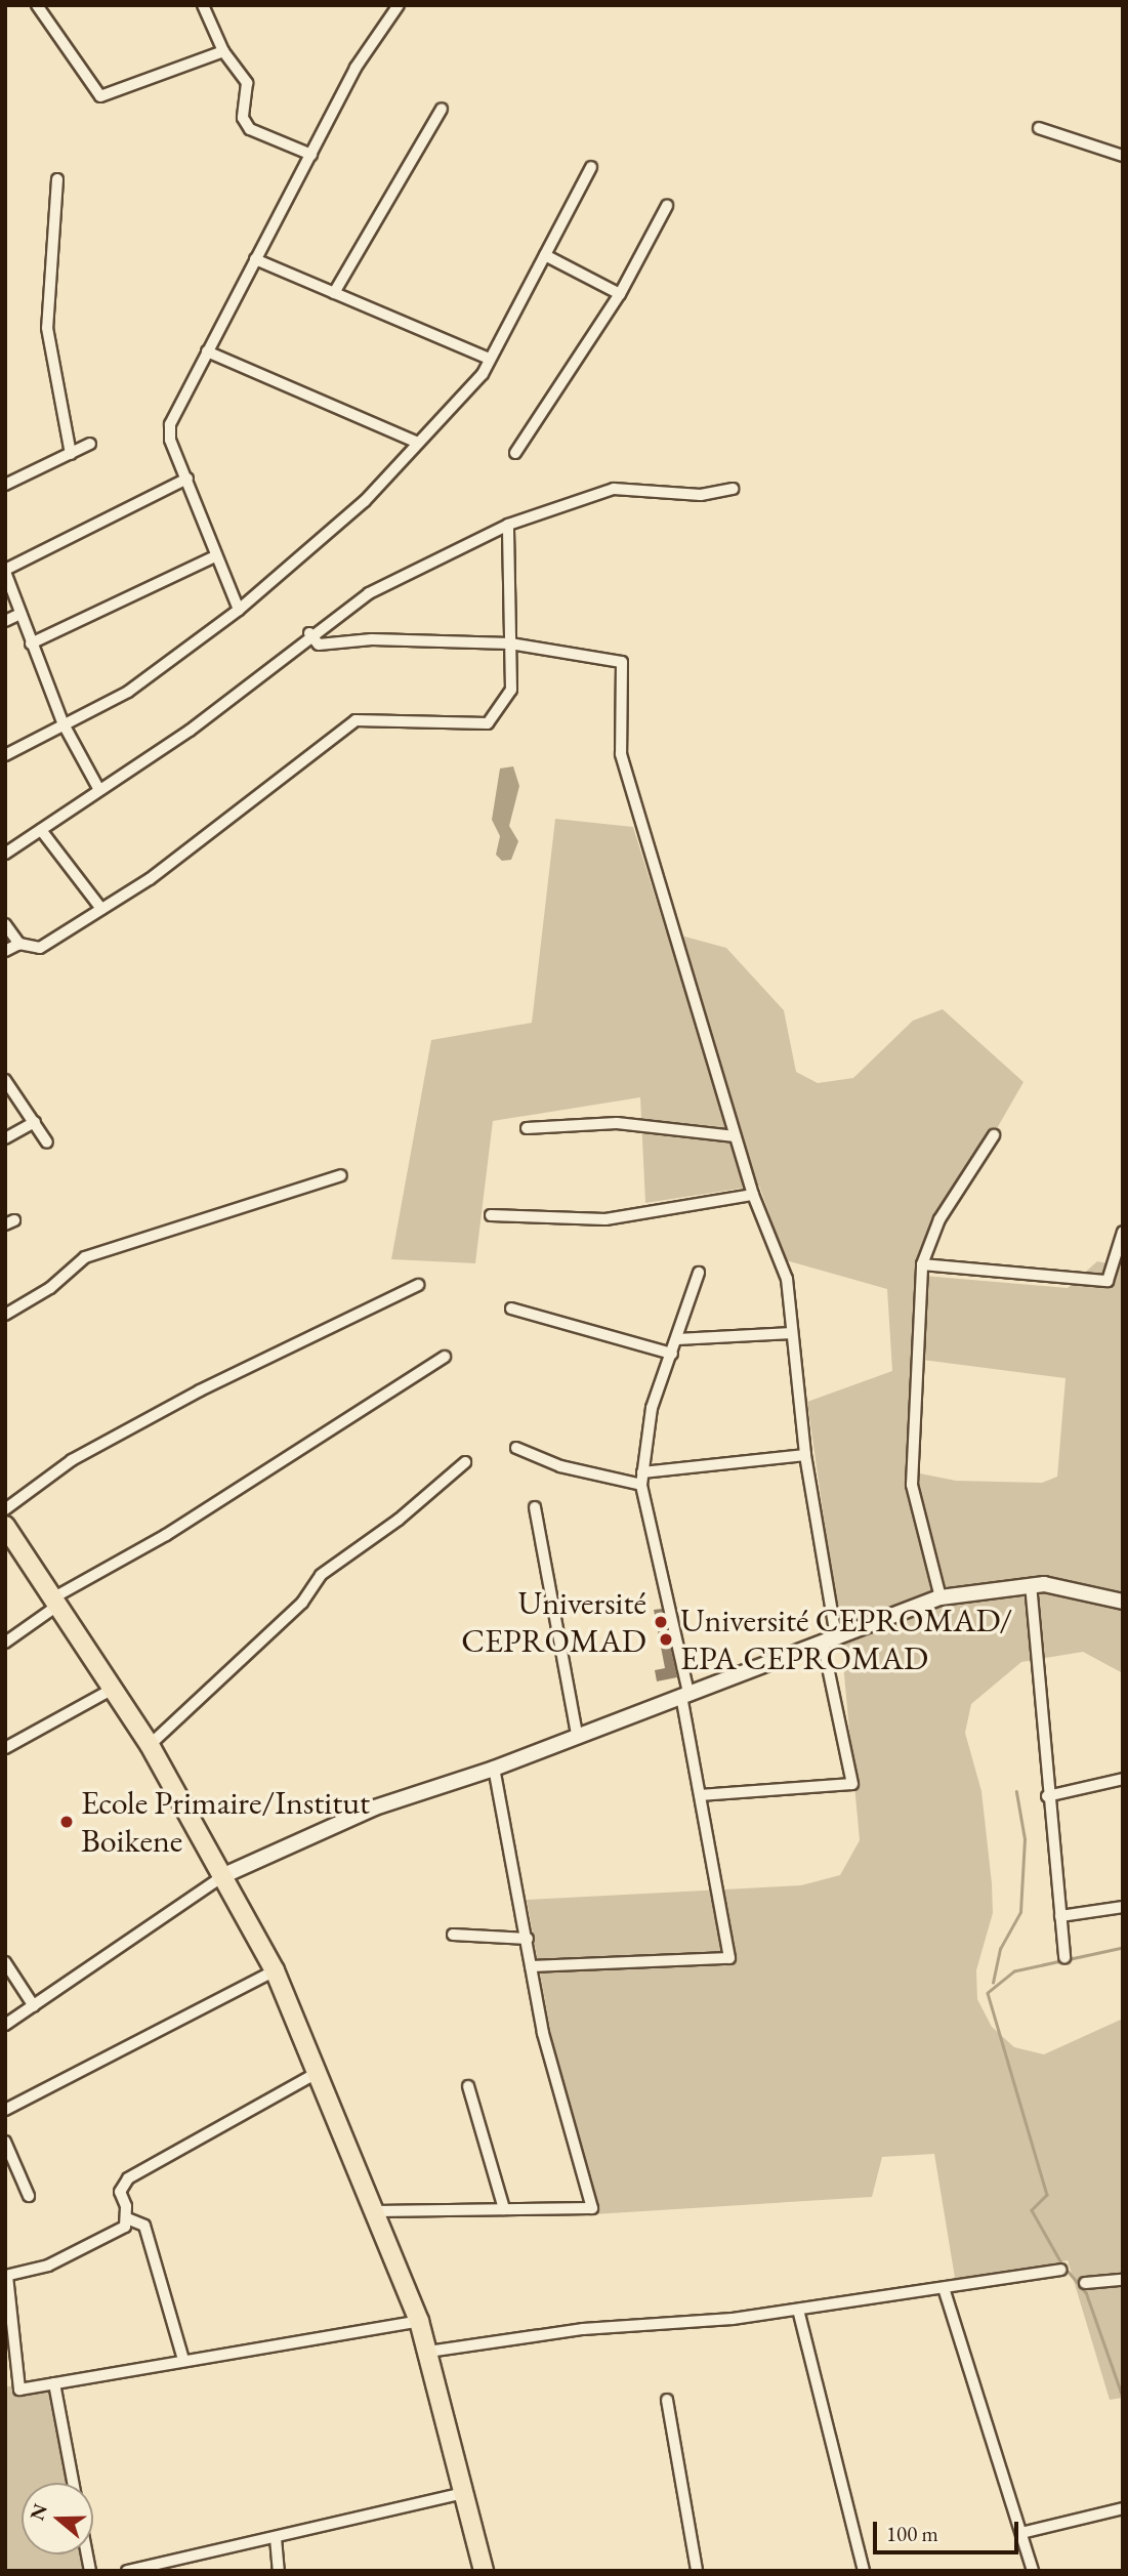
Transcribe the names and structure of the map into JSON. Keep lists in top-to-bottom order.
{
  "places": ["Université CEPROMAD", "Université CEPROMAD/ EPA CEPROMAD", "Ecole Primaire/Institut Boikene"],
  "scale_bar": "100 m",
  "north": "left"
}
